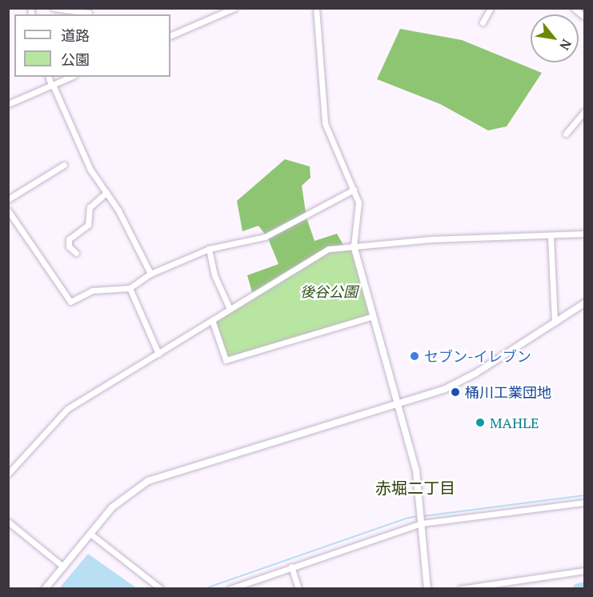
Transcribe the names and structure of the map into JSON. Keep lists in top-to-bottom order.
{
  "districts": ["赤堀二丁目"],
  "parks": ["後谷公園"],
  "places": ["セブン-イレブン", "桶川工業団地", "MAHLE"],
  "legend": ["道路", "公園"],
  "north": "bottom right"
}
